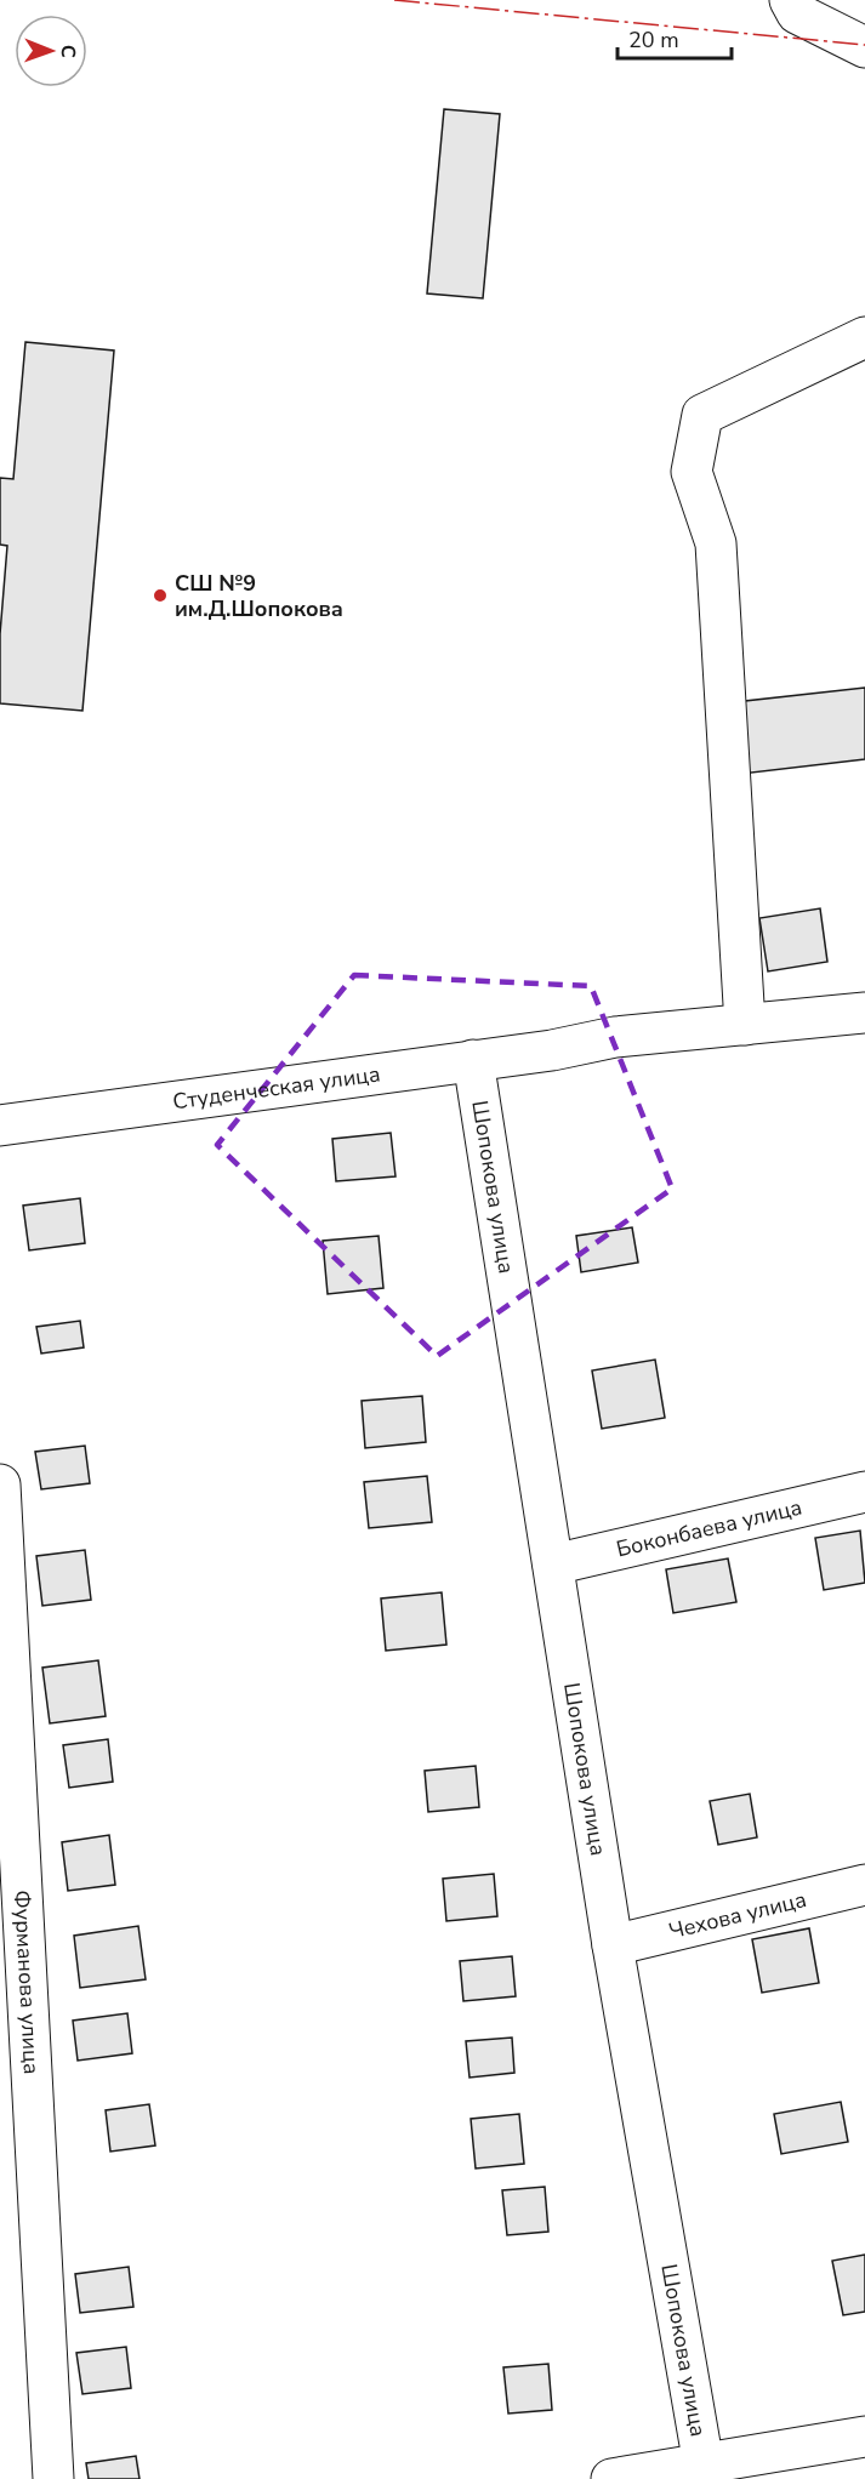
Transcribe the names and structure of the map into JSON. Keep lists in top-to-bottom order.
{
  "streets": {
    "street": [
      "Студенческая улица",
      "Шопокова улица",
      "Боконбаева улица",
      "Чехова улица",
      "Фурманова улица"
    ]
  },
  "crossings": [
    ["Студенческая улица", "Шопокова улица"],
    ["Шопокова улица", "Боконбаева улица"],
    ["Шопокова улица", "Чехова улица"]
  ],
  "places": ["СШ №9 им.Д.Шопокова"],
  "scale_bar": "20 m",
  "north": "right"
}
